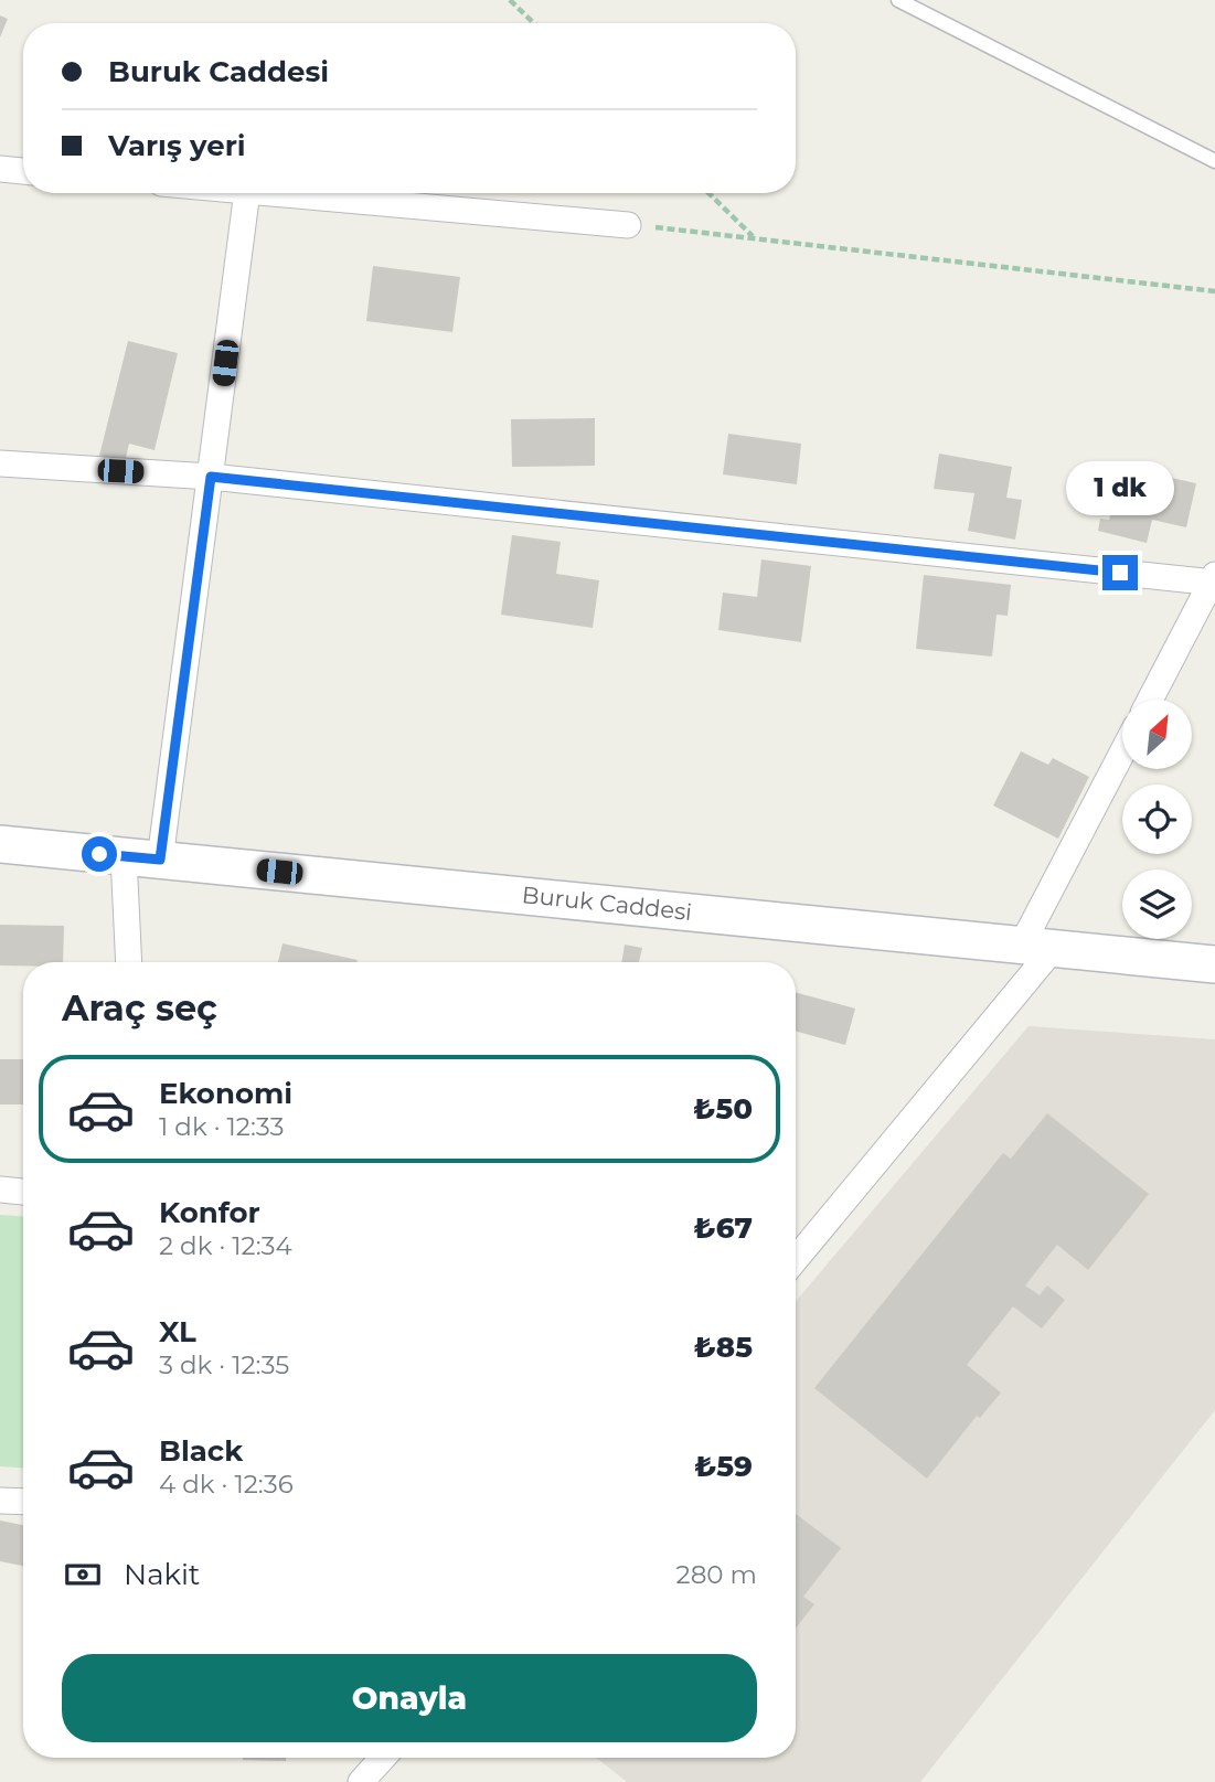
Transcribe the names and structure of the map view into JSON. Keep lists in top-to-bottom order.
{
  "streets": {
    "main road": ["Buruk Caddesi"]
  },
  "north": "top right",
  "page": {
    "banner": ["Buruk Caddesi", "Varış yeri"],
    "bubble": "1 dk",
    "heading": "Araç seç",
    "list": [
      {
        "name": "Ekonomi",
        "note": "1 dk · 12:33",
        "value": "₺50"
      },
      {
        "name": "Konfor",
        "note": "2 dk · 12:34",
        "value": "₺67"
      },
      {
        "name": "XL",
        "note": "3 dk · 12:35",
        "value": "₺85"
      },
      {
        "name": "Black",
        "note": "4 dk · 12:36",
        "value": "₺59"
      }
    ],
    "pay": ["Nakit", "280 m"],
    "buttons": "Onayla"
  }
}
